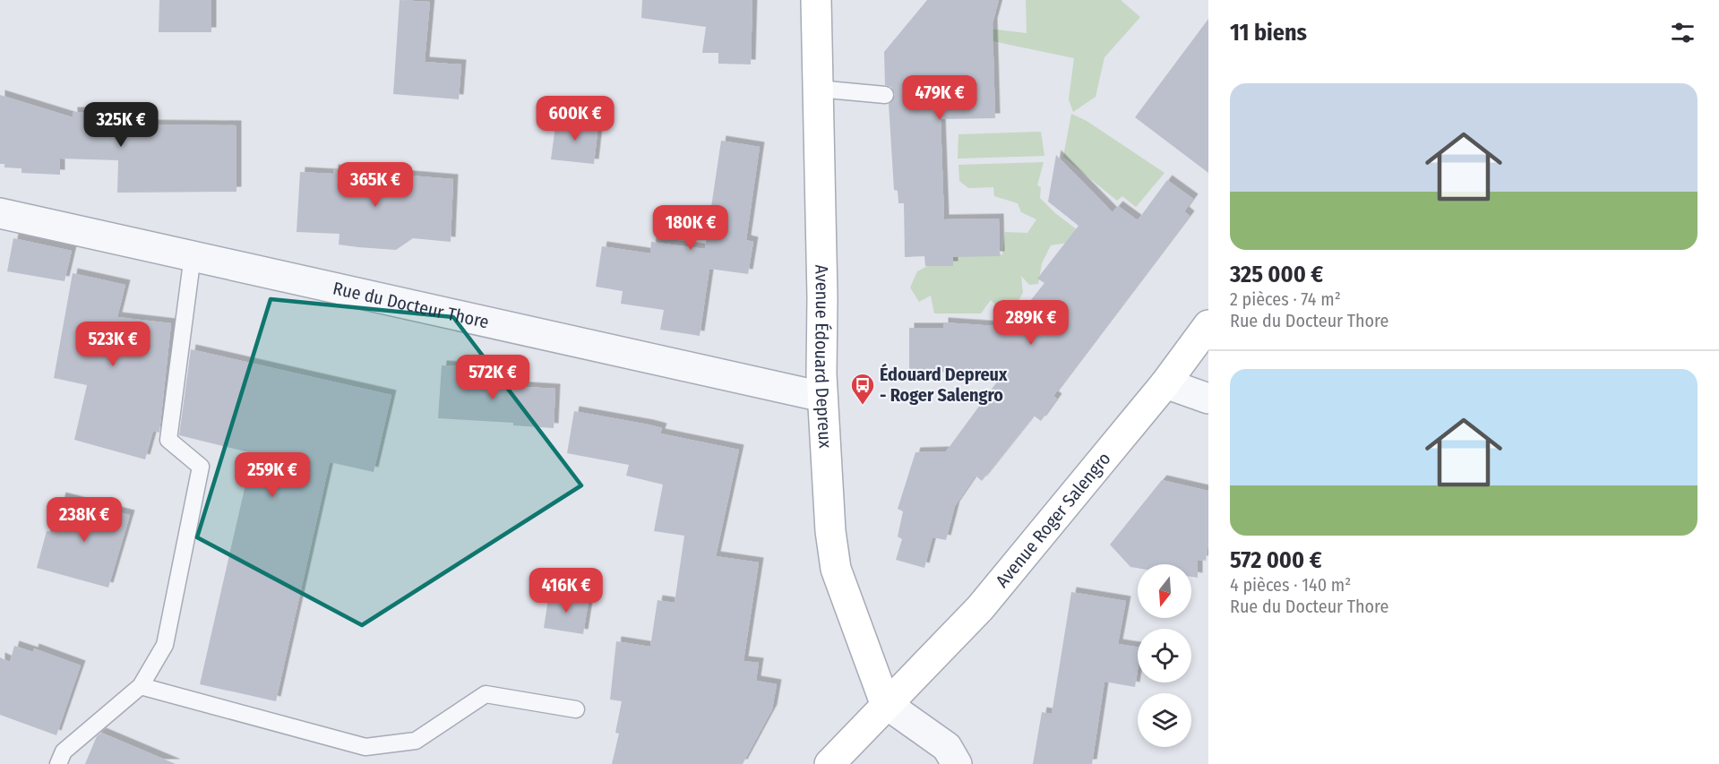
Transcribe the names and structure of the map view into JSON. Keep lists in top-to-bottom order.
{
  "streets": {
    "street": ["Rue du Docteur Thore", "Avenue Édouard Depreux", "Avenue Roger Salengro"]
  },
  "crossings": [
    ["Rue du Docteur Thore", "Avenue Édouard Depreux"],
    ["Avenue Édouard Depreux", "Avenue Roger Salengro"]
  ],
  "places": {
    "bus stop": ["Édouard Depreux - Roger Salengro"]
  },
  "north": "bottom",
  "page": {
    "heading": "11 biens",
    "list": [
      {
        "name": "325 000 €",
        "note": "2 pièces · 74 m² · Rue du Docteur Thore"
      },
      {
        "name": "572 000 €",
        "note": "4 pièces · 140 m² · Rue du Docteur Thore"
      }
    ],
    "price": [
      "479K €",
      "600K €",
      "325K €",
      "365K €",
      "180K €",
      "289K €",
      "523K €",
      "572K €",
      "259K €",
      "238K €",
      "416K €"
    ]
  }
}
